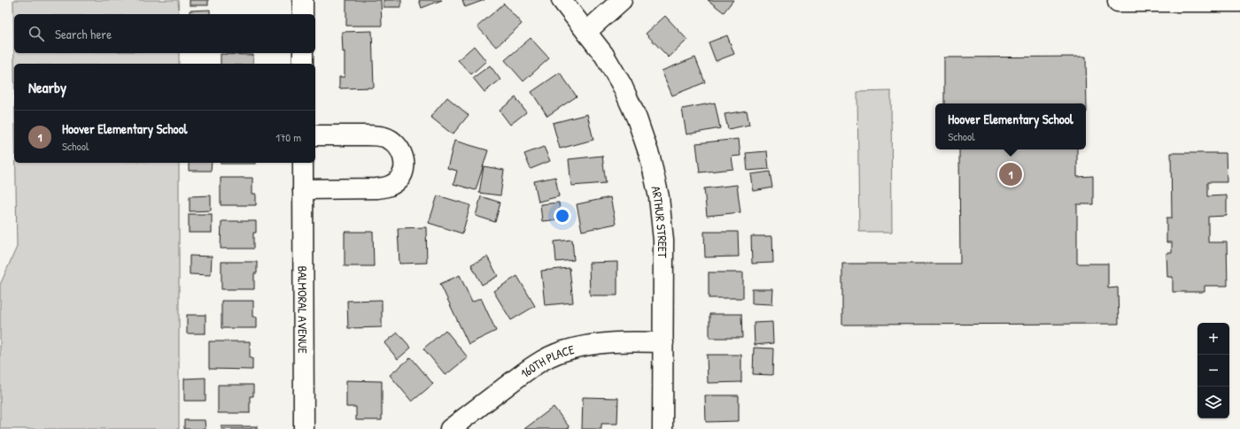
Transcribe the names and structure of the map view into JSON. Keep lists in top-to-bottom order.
{
  "streets": {
    "street": ["ARTHUR STREET", "BALMORAL AVENUE", "160TH PLACE"]
  },
  "crossings": [
    ["ARTHUR STREET", "160TH PLACE"]
  ],
  "page": {
    "search": "Search here",
    "heading": "Nearby",
    "popup": ["Hoover Elementary School", "School"],
    "list": [
      {
        "mark": "1",
        "name": "Hoover Elementary School",
        "note": "School",
        "value": "170 m"
      }
    ],
    "pins": "1",
    "map_buttons": ["+", "−"]
  }
}
